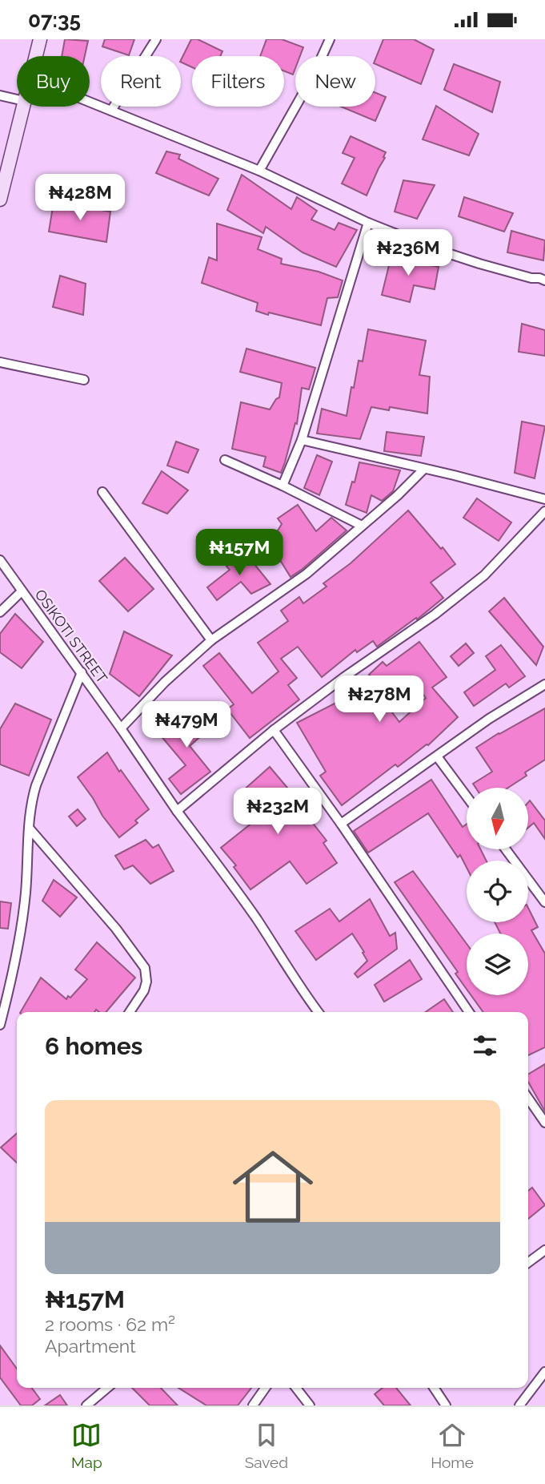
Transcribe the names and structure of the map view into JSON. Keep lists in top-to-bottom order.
{
  "streets": {
    "street": ["OSIKOTI STREET"]
  },
  "north": "bottom",
  "page": {
    "status": "07:35",
    "chip": [
      "Buy",
      "Rent",
      "Filters",
      "New"
    ],
    "price": [
      "₦428M",
      "₦236M",
      "₦157M",
      "₦278M",
      "₦479M",
      "₦232M"
    ],
    "heading": "6 homes",
    "list": [
      {
        "name": "₦157M",
        "note": "2 rooms · 62 m² · Apartment"
      }
    ],
    "tabs": ["Map", "Saved", "Home"]
  }
}
